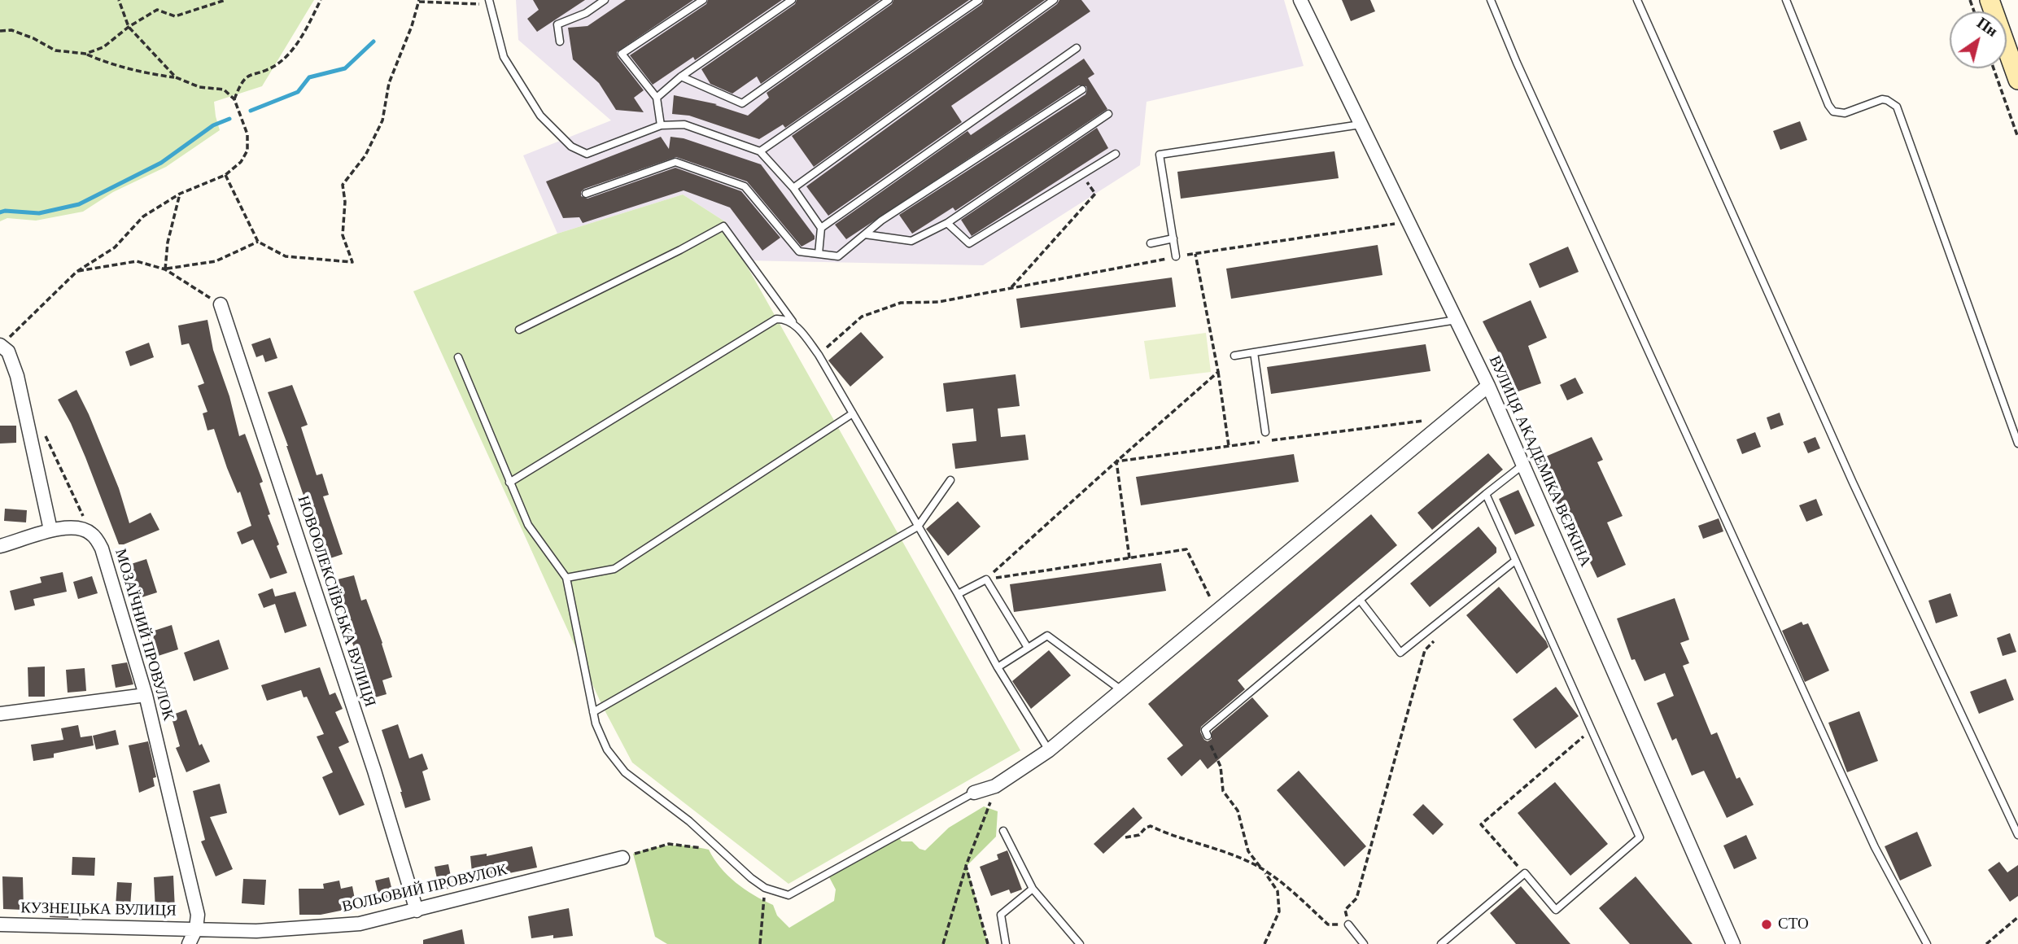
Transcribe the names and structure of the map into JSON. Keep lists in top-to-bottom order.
{
  "streets": {
    "street": [
      "ВУЛИЦЯ АКАДЕМІКА ВЄРКІНА",
      "НОВООЛЕКСІЇВСЬКА ВУЛИЦЯ",
      "МОЗАЇЧНИЙ ПРОВУЛОК",
      "ВОЛЬОВИЙ ПРОВУЛОК",
      "КУЗНЕЦЬКА ВУЛИЦЯ"
    ]
  },
  "crossings": [
    ["НОВООЛЕКСІЇВСЬКА ВУЛИЦЯ", "ВОЛЬОВИЙ ПРОВУЛОК"],
    ["МОЗАЇЧНИЙ ПРОВУЛОК", "ВОЛЬОВИЙ ПРОВУЛОК"],
    ["МОЗАЇЧНИЙ ПРОВУЛОК", "КУЗНЕЦЬКА ВУЛИЦЯ"],
    ["ВОЛЬОВИЙ ПРОВУЛОК", "КУЗНЕЦЬКА ВУЛИЦЯ"]
  ],
  "places": ["СТО"],
  "north": "top right"
}
